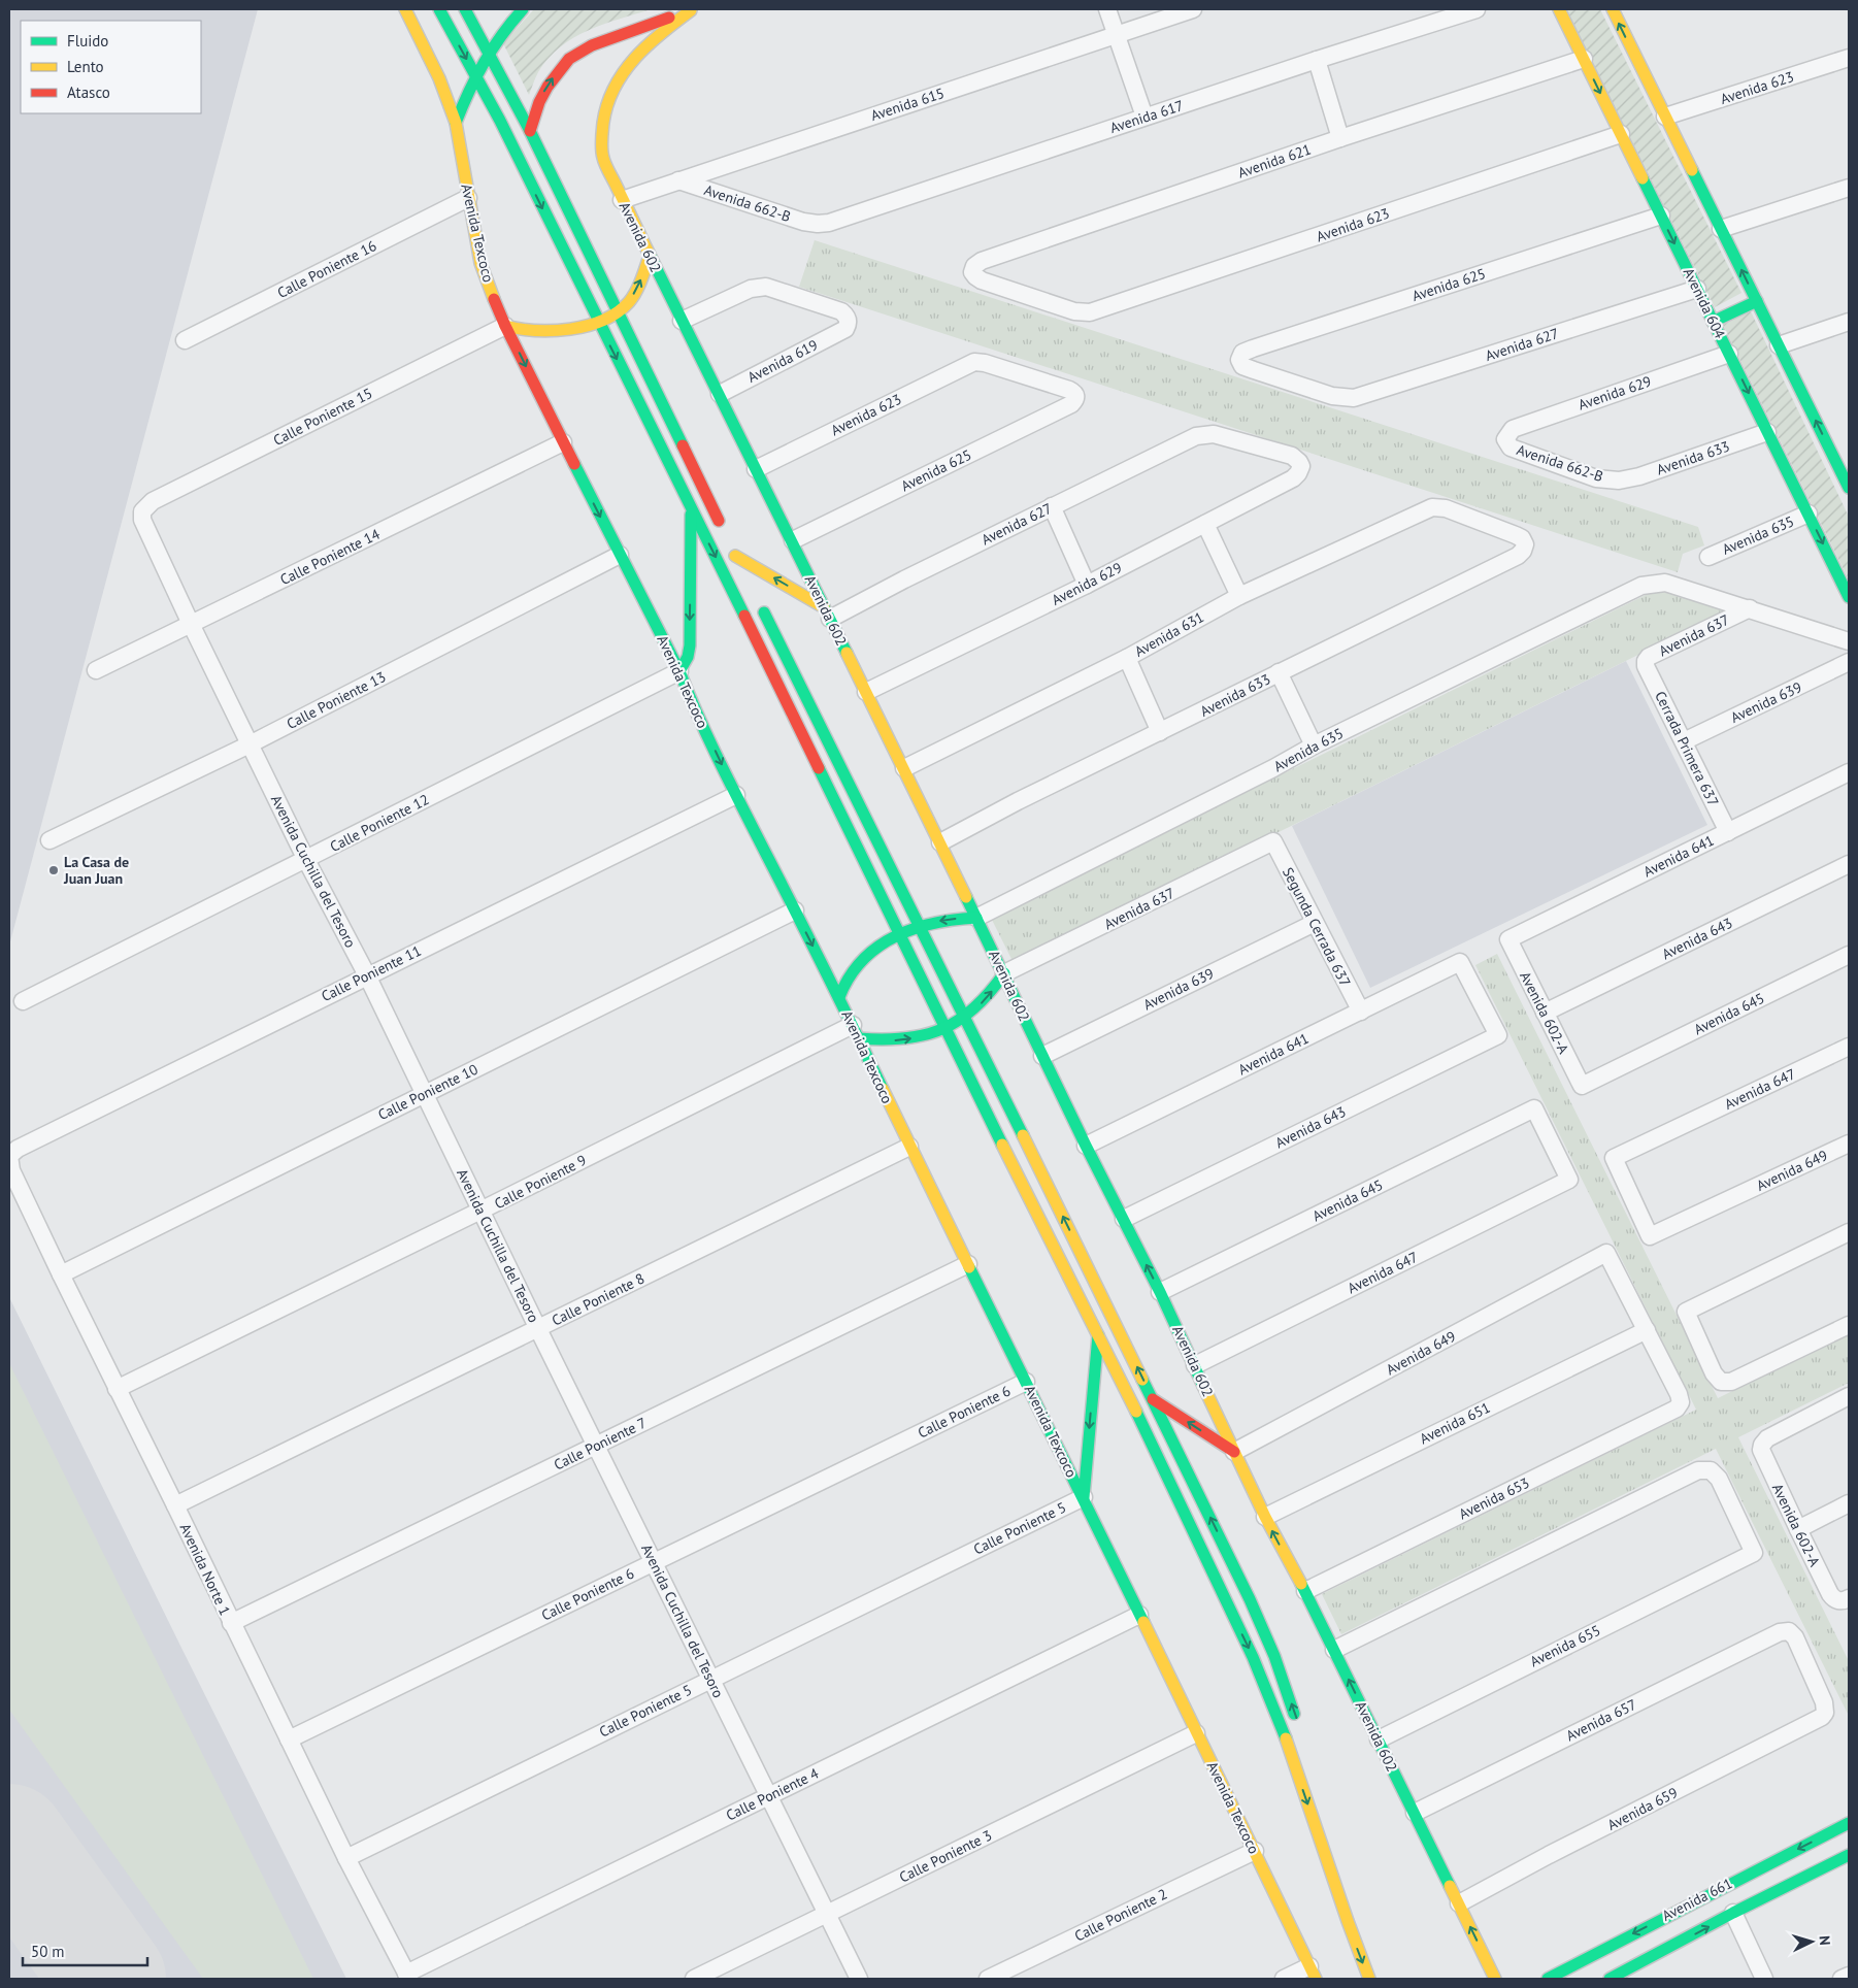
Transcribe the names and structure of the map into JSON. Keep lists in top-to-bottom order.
{
  "streets": {
    "main road": [
      "Avenida Texcoco",
      "Avenida 602",
      "Avenida 604",
      "Avenida 661"
    ],
    "street": [
      "Avenida 623",
      "Avenida 615",
      "Avenida 617",
      "Avenida 621",
      "Avenida 662-B",
      "Calle Poniente 16",
      "Avenida 625",
      "Avenida 627",
      "Avenida 619",
      "Avenida 629",
      "Calle Poniente 15",
      "Avenida 633",
      "Avenida 635",
      "Calle Poniente 14",
      "Avenida 631",
      "Avenida 637",
      "Calle Poniente 13",
      "Avenida 639",
      "Cerrada Primera 637",
      "Calle Poniente 12",
      "Avenida 641",
      "Avenida Cuchilla del Tesoro",
      "Segunda Cerrada 637",
      "Avenida 643",
      "Calle Poniente 11",
      "Avenida 602-A",
      "Avenida 645",
      "Avenida 647",
      "Calle Poniente 10",
      "Avenida 649",
      "Calle Poniente 9",
      "Calle Poniente 8",
      "Calle Poniente 6",
      "Avenida 651",
      "Calle Poniente 7",
      "Avenida 653",
      "Calle Poniente 5",
      "Avenida Norte 1",
      "Avenida 655",
      "Avenida 657",
      "Calle Poniente 4",
      "Avenida 659",
      "Calle Poniente 3",
      "Calle Poniente 2"
    ]
  },
  "crossings": [
    ["Avenida 623", "Avenida 621"],
    ["Avenida 623", "Avenida 602"],
    ["Avenida 623", "Avenida 625"],
    ["Avenida 623", "Avenida 604"],
    ["Avenida 615", "Avenida 662-B"],
    ["Avenida 615", "Avenida 602"],
    ["Avenida 617", "Avenida 662-B"],
    ["Avenida 621", "Avenida 604"],
    ["Avenida 662-B", "Avenida 629"],
    ["Avenida 662-B", "Avenida 633"],
    ["Avenida Texcoco", "Calle Poniente 16"],
    ["Avenida Texcoco", "Calle Poniente 15"],
    ["Avenida Texcoco", "Calle Poniente 14"],
    ["Avenida Texcoco", "Calle Poniente 13"],
    ["Avenida Texcoco", "Calle Poniente 12"],
    ["Avenida Texcoco", "Calle Poniente 11"],
    ["Avenida Texcoco", "Calle Poniente 10"],
    ["Avenida Texcoco", "Calle Poniente 9"],
    ["Avenida Texcoco", "Calle Poniente 8"],
    ["Avenida Texcoco", "Calle Poniente 6"],
    ["Avenida Texcoco", "Calle Poniente 7"],
    ["Avenida Texcoco", "Calle Poniente 5"],
    ["Avenida Texcoco", "Calle Poniente 4"],
    ["Avenida Texcoco", "Calle Poniente 3"],
    ["Avenida Texcoco", "Calle Poniente 2"],
    ["Avenida 602", "Avenida 625"],
    ["Avenida 602", "Avenida 627"],
    ["Avenida 602", "Avenida 619"],
    ["Avenida 602", "Avenida 629"],
    ["Avenida 602", "Avenida 633"],
    ["Avenida 602", "Avenida 635"],
    ["Avenida 602", "Avenida 631"],
    ["Avenida 602", "Avenida 637"],
    ["Avenida 602", "Avenida 639"],
    ["Avenida 602", "Avenida 641"],
    ["Avenida 602", "Avenida 643"],
    ["Avenida 602", "Avenida 645"],
    ["Avenida 602", "Avenida 647"],
    ["Avenida 602", "Avenida 649"],
    ["Avenida 602", "Avenida 651"],
    ["Avenida 602", "Avenida 653"],
    ["Avenida 602", "Avenida 655"],
    ["Avenida 602", "Avenida 657"],
    ["Avenida 602", "Avenida 659"],
    ["Avenida 625", "Avenida 604"],
    ["Avenida 625", "Avenida 627"],
    ["Avenida 604", "Avenida 627"],
    ["Avenida 604", "Avenida 629"],
    ["Avenida 604", "Avenida 633"],
    ["Avenida 604", "Avenida 635"],
    ["Avenida 627", "Avenida 629"],
    ["Calle Poniente 15", "Avenida Cuchilla del Tesoro"],
    ["Avenida 633", "Avenida 631"],
    ["Avenida 635", "Avenida 637"],
    ["Calle Poniente 14", "Avenida Cuchilla del Tesoro"],
    ["Avenida 637", "Cerrada Primera 637"],
    ["Avenida 637", "Segunda Cerrada 637"],
    ["Calle Poniente 13", "Avenida Cuchilla del Tesoro"],
    ["Avenida 639", "Cerrada Primera 637"],
    ["Avenida 639", "Segunda Cerrada 637"],
    ["Cerrada Primera 637", "Avenida 641"],
    ["Calle Poniente 12", "Avenida Cuchilla del Tesoro"],
    ["Avenida 641", "Segunda Cerrada 637"],
    ["Avenida 641", "Avenida 643"],
    ["Avenida 641", "Avenida 602-A"],
    ["Avenida Cuchilla del Tesoro", "Calle Poniente 11"],
    ["Avenida Cuchilla del Tesoro", "Calle Poniente 10"],
    ["Avenida Cuchilla del Tesoro", "Calle Poniente 9"],
    ["Avenida Cuchilla del Tesoro", "Calle Poniente 8"],
    ["Avenida Cuchilla del Tesoro", "Calle Poniente 6"],
    ["Avenida Cuchilla del Tesoro", "Calle Poniente 7"],
    ["Avenida Cuchilla del Tesoro", "Calle Poniente 5"],
    ["Avenida Cuchilla del Tesoro", "Calle Poniente 4"],
    ["Avenida Cuchilla del Tesoro", "Calle Poniente 3"],
    ["Avenida 643", "Avenida 602-A"],
    ["Calle Poniente 11", "Avenida Norte 1"],
    ["Avenida 602-A", "Avenida 645"],
    ["Avenida 645", "Avenida 647"],
    ["Avenida 647", "Avenida 649"],
    ["Calle Poniente 10", "Avenida Norte 1"],
    ["Avenida 649", "Avenida 651"],
    ["Avenida 649", "Avenida 653"],
    ["Calle Poniente 9", "Avenida Norte 1"],
    ["Calle Poniente 8", "Avenida Norte 1"],
    ["Calle Poniente 6", "Avenida Norte 1"],
    ["Avenida 651", "Avenida 653"],
    ["Calle Poniente 7", "Avenida Norte 1"],
    ["Calle Poniente 5", "Avenida Norte 1"],
    ["Avenida Norte 1", "Calle Poniente 4"],
    ["Avenida 657", "Avenida 659"]
  ],
  "places": ["La Casa de Juan Juan"],
  "legend": ["Fluido", "Lento", "Atasco"],
  "scale_bar": "50 m",
  "north": "right"
}
